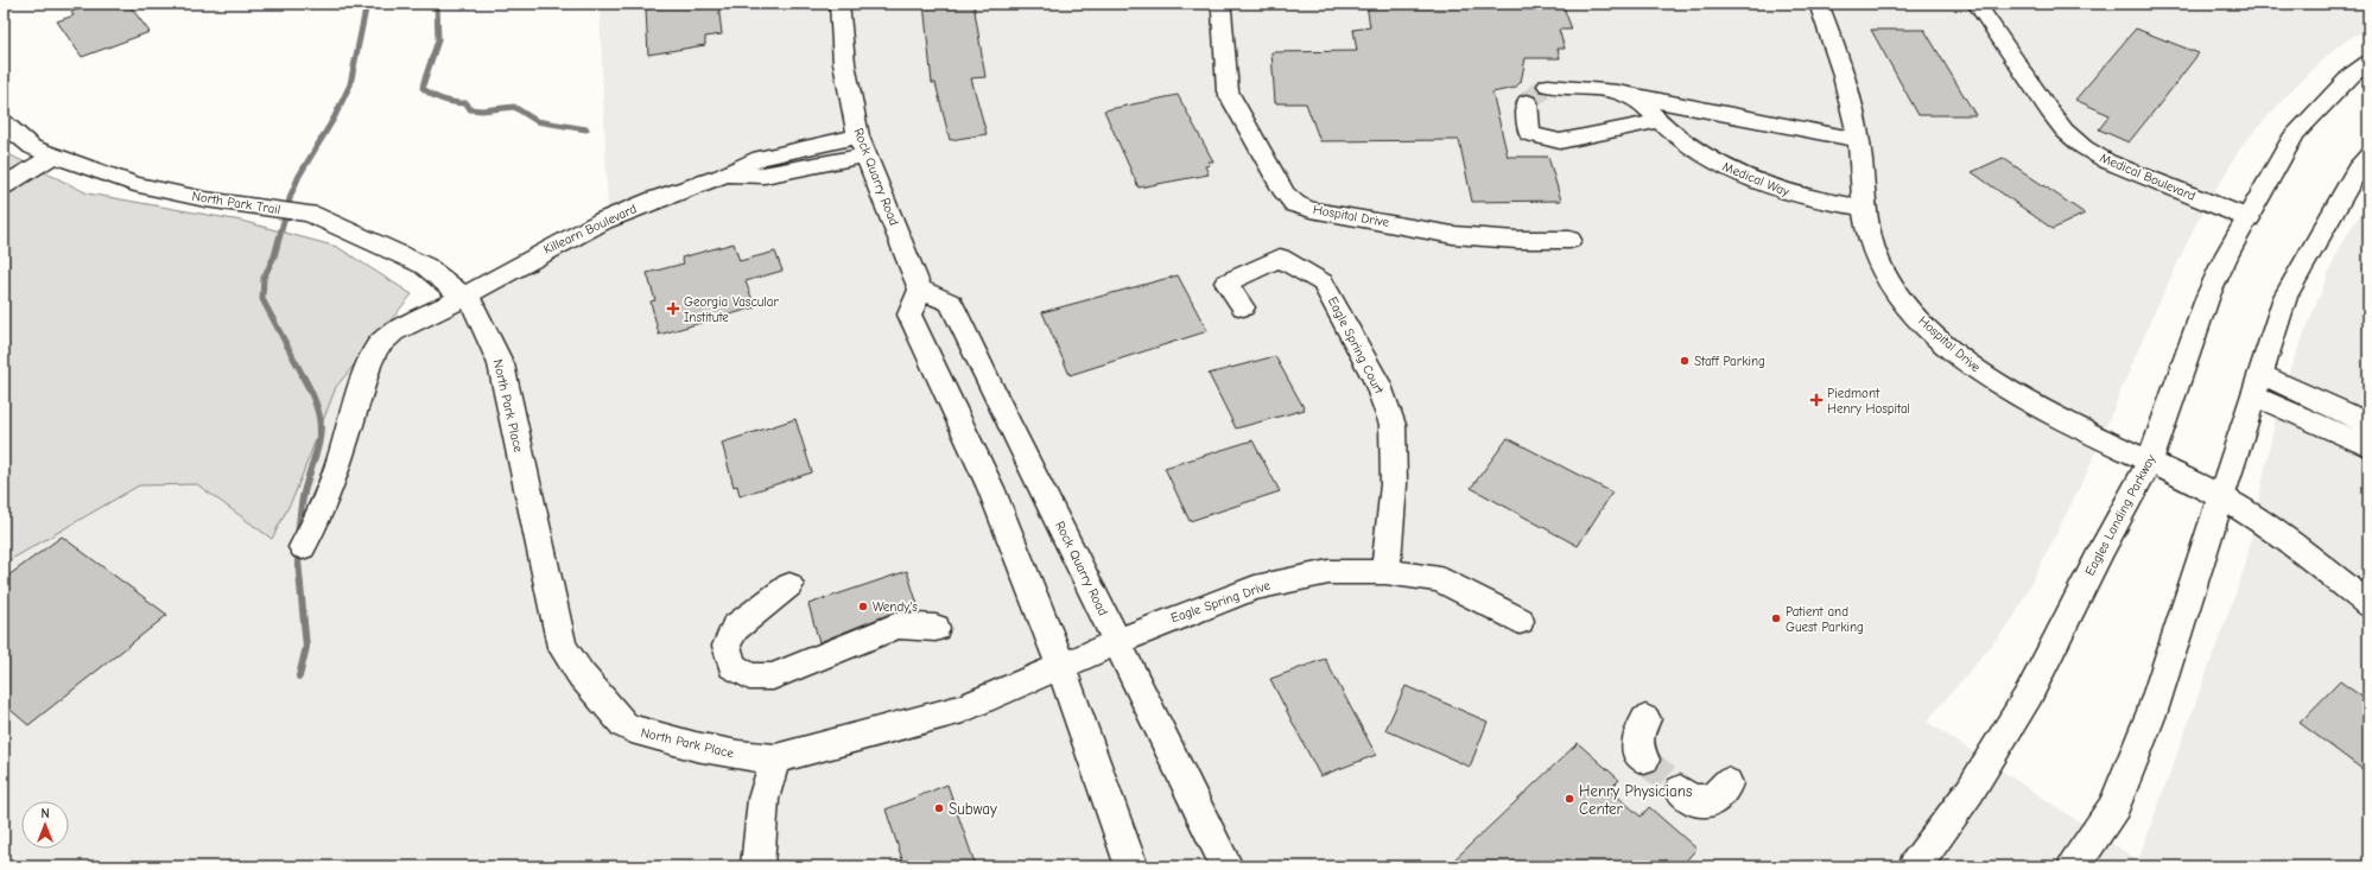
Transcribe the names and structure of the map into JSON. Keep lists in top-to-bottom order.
{
  "streets": {
    "street": [
      "Rock Quarry Road",
      "Medical Boulevard",
      "Medical Way",
      "North Park Trail",
      "Hospital Drive",
      "Killearn Boulevard",
      "Eagle Spring Court",
      "North Park Place",
      "Eagles Landing Parkway",
      "Eagle Spring Drive"
    ]
  },
  "crossings": [
    ["Rock Quarry Road", "Killearn Boulevard"],
    ["Rock Quarry Road", "Eagle Spring Drive"],
    ["Medical Boulevard", "Eagles Landing Parkway"],
    ["Medical Way", "Hospital Drive"],
    ["North Park Trail", "Killearn Boulevard"],
    ["North Park Trail", "North Park Place"],
    ["Hospital Drive", "Eagles Landing Parkway"],
    ["Killearn Boulevard", "North Park Place"],
    ["Eagle Spring Court", "Eagle Spring Drive"],
    ["North Park Place", "Eagle Spring Drive"]
  ],
  "places": {
    "health": ["Georgia Vascular Institute", "Piedmont Henry Hospital"],
    "other": [
      "Staff Parking",
      "Wendy's",
      "Patient and Guest Parking",
      "Henry Physicians Center",
      "Subway"
    ]
  },
  "north": "top"
}
